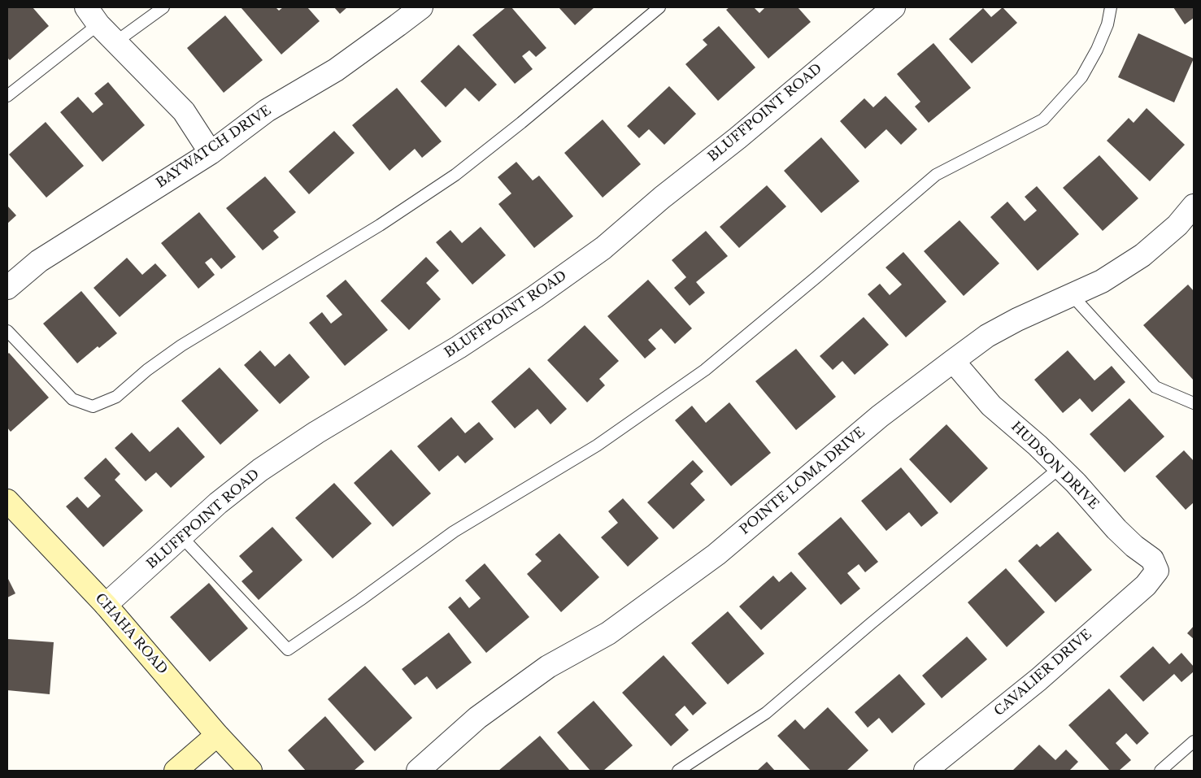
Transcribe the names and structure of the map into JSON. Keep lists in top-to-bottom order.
{
  "streets": {
    "street": [
      "BLUFFPOINT ROAD",
      "BAYWATCH DRIVE",
      "HUDSON DRIVE",
      "POINTE LOMA DRIVE",
      "CHAHA ROAD",
      "CAVALIER DRIVE"
    ]
  },
  "crossings": [
    ["BLUFFPOINT ROAD", "CHAHA ROAD"],
    ["HUDSON DRIVE", "POINTE LOMA DRIVE"],
    ["HUDSON DRIVE", "CAVALIER DRIVE"]
  ]
}
